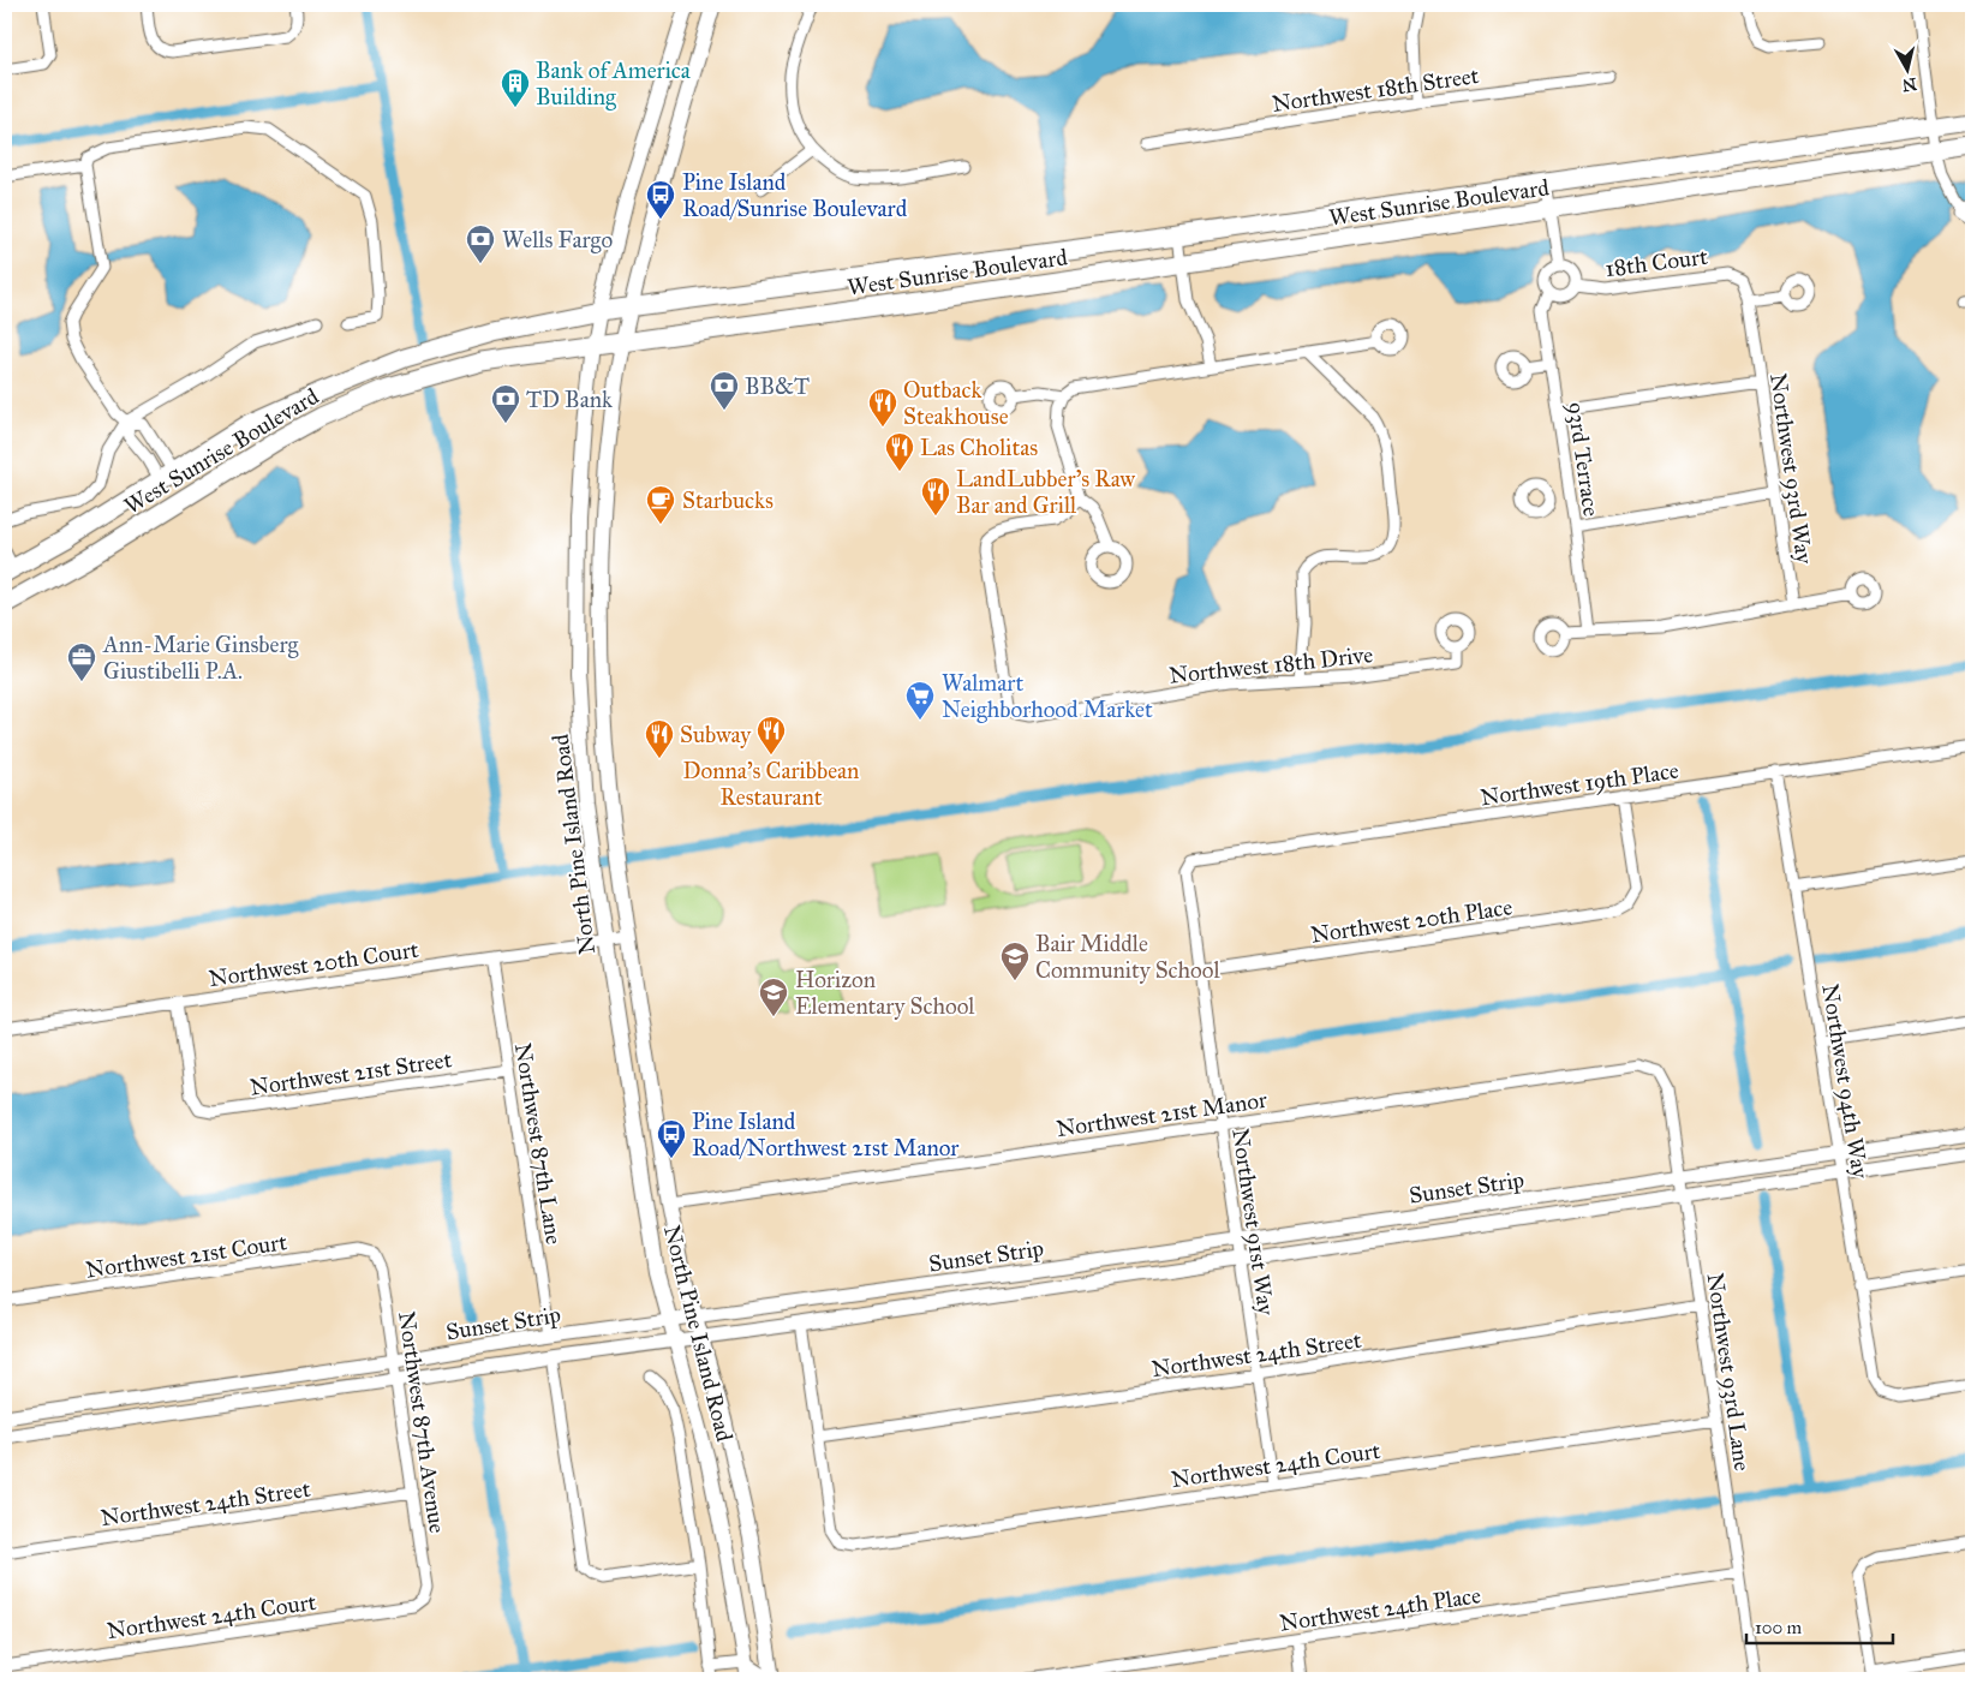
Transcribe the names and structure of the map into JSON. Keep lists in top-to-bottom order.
{
  "streets": {
    "highway": ["West Sunrise Boulevard"],
    "main road": ["North Pine Island Road"],
    "street": [
      "Northwest 18th Street",
      "18th Court",
      "93rd Terrace",
      "Northwest 93rd Way",
      "Northwest 18th Drive",
      "Northwest 19th Place",
      "Northwest 20th Place",
      "Northwest 20th Court",
      "Northwest 21st Street",
      "Northwest 94th Way",
      "Northwest 21st Manor",
      "Northwest 87th Lane",
      "Sunset Strip",
      "Northwest 91st Way",
      "Northwest 21st Court",
      "Northwest 24th Street",
      "Northwest 93rd Lane",
      "Northwest 87th Avenue",
      "Northwest 24th Court",
      "Northwest 24th Place"
    ]
  },
  "crossings": [
    ["West Sunrise Boulevard", "North Pine Island Road"],
    ["18th Court", "93rd Terrace"],
    ["18th Court", "Northwest 93rd Way"],
    ["Northwest 19th Place", "Northwest 20th Place"],
    ["Northwest 19th Place", "Northwest 94th Way"],
    ["Northwest 19th Place", "Northwest 91st Way"],
    ["North Pine Island Road", "Northwest 20th Court"],
    ["North Pine Island Road", "Northwest 21st Manor"],
    ["North Pine Island Road", "Sunset Strip"],
    ["Northwest 20th Place", "Northwest 91st Way"],
    ["Northwest 20th Court", "Northwest 21st Street"],
    ["Northwest 20th Court", "Northwest 87th Lane"],
    ["Northwest 21st Street", "Northwest 87th Lane"],
    ["Northwest 94th Way", "Sunset Strip"],
    ["Northwest 21st Manor", "Northwest 91st Way"],
    ["Northwest 21st Manor", "Northwest 93rd Lane"],
    ["Northwest 87th Lane", "Sunset Strip"],
    ["Sunset Strip", "Northwest 91st Way"],
    ["Sunset Strip", "Northwest 93rd Lane"],
    ["Sunset Strip", "Northwest 87th Avenue"],
    ["Northwest 91st Way", "Northwest 24th Street"],
    ["Northwest 91st Way", "Northwest 24th Court"],
    ["Northwest 21st Court", "Northwest 87th Avenue"],
    ["Northwest 24th Street", "Northwest 93rd Lane"],
    ["Northwest 24th Street", "Northwest 87th Avenue"],
    ["Northwest 24th Street", "Northwest 24th Court"],
    ["Northwest 93rd Lane", "Northwest 24th Court"],
    ["Northwest 93rd Lane", "Northwest 24th Place"],
    ["Northwest 87th Avenue", "Northwest 24th Court"]
  ],
  "places": {
    "building": ["Bank of America Building"],
    "bus stop": ["Pine Island Road/Sunrise Boulevard", "Pine Island Road/Northwest 21st Manor"],
    "bank": ["Wells Fargo", "BB&T", "TD Bank"],
    "restaurant": [
      "Outback Steakhouse",
      "Las Cholitas",
      "LandLubber's Raw Bar and Grill",
      "Donna's Caribbean Restaurant",
      "Subway"
    ],
    "cafe": ["Starbucks"],
    "office": ["Ann-Marie Ginsberg Giustibelli P.A."],
    "supermarket": ["Walmart Neighborhood Market"],
    "school or university": ["Bair Middle Community School", "Horizon Elementary School"]
  },
  "scale_bar": "100 m",
  "north": "bottom"
}
